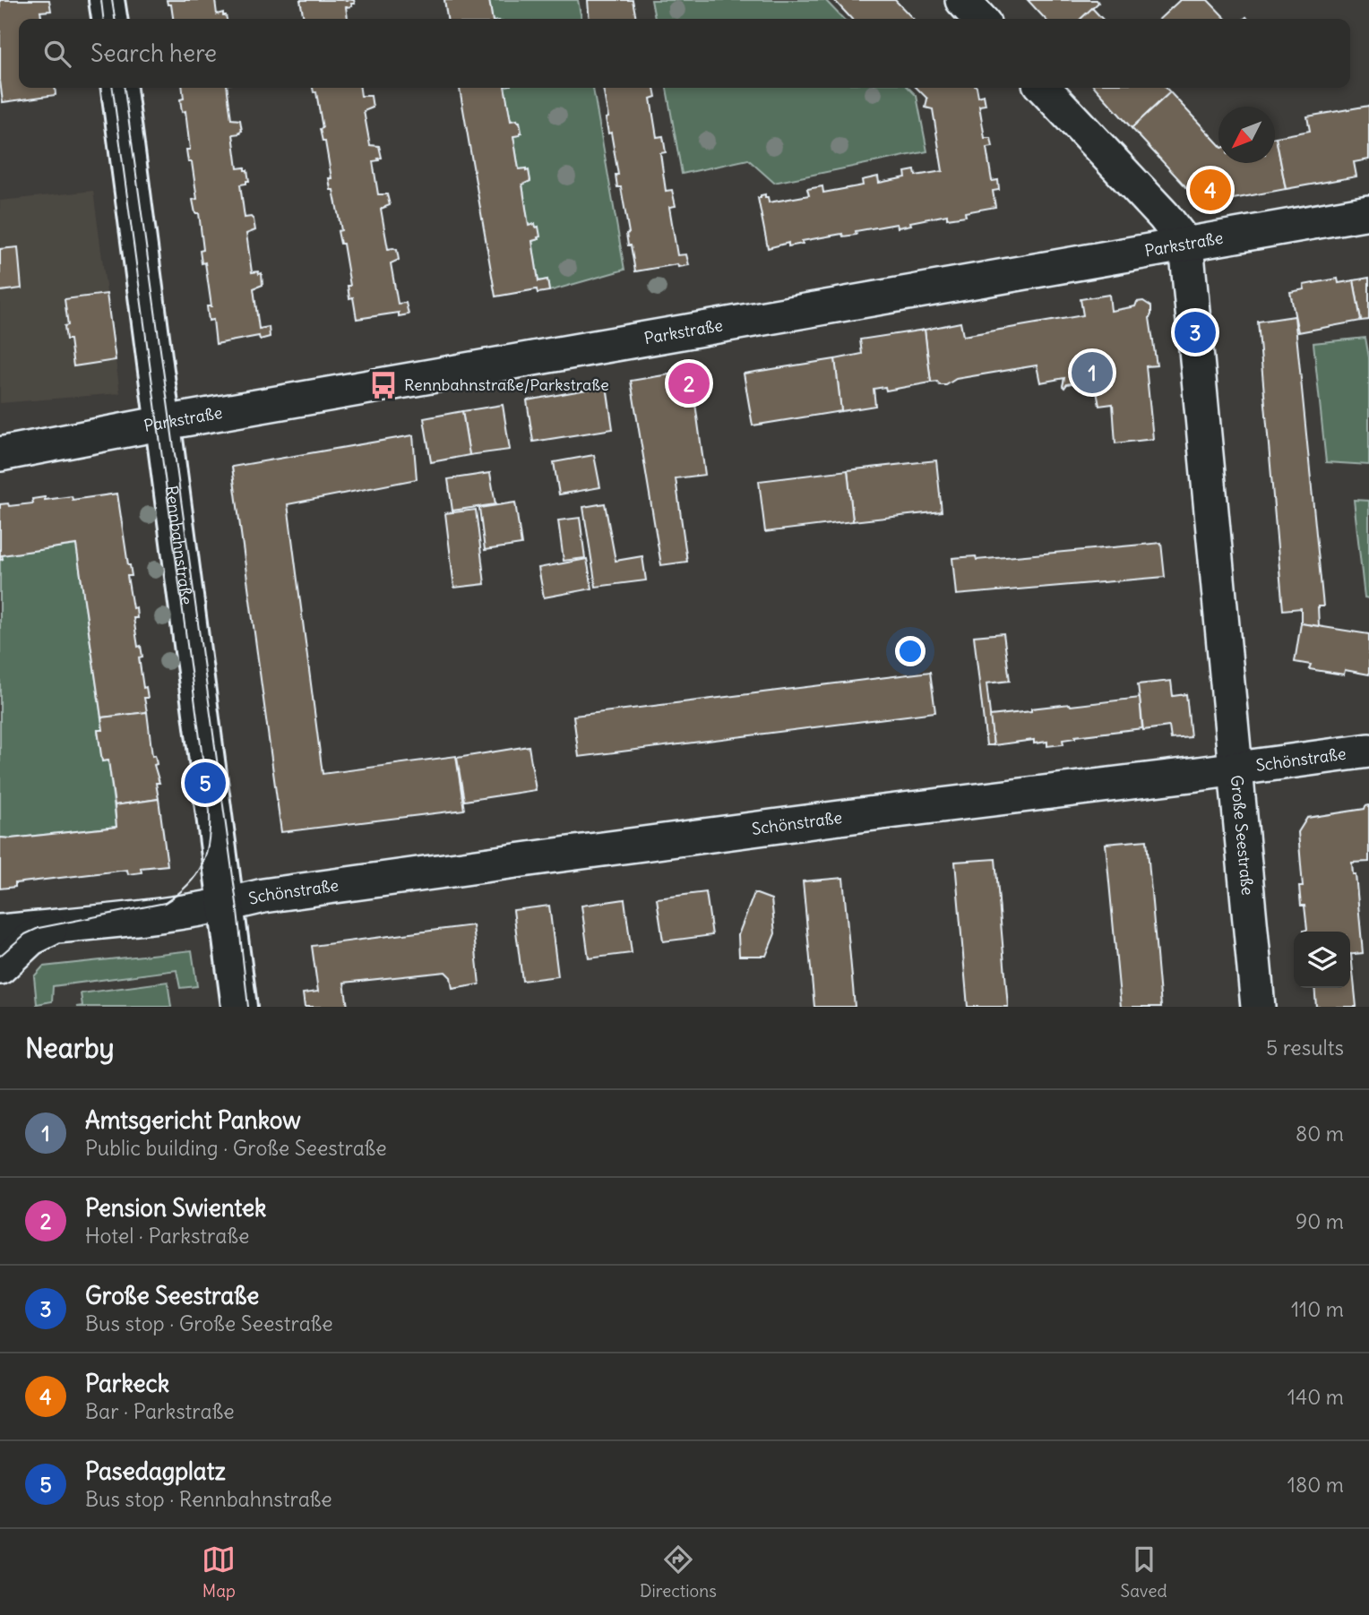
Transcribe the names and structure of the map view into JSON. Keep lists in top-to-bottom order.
{
  "streets": {
    "main road": ["Rennbahnstraße"],
    "street": ["Parkstraße", "Schönstraße", "Große Seestraße"]
  },
  "crossings": [
    ["Parkstraße", "Rennbahnstraße"],
    ["Parkstraße", "Große Seestraße"],
    ["Rennbahnstraße", "Schönstraße"],
    ["Schönstraße", "Große Seestraße"]
  ],
  "places": {
    "bus stop": ["Rennbahnstraße/Parkstraße"]
  },
  "north": "bottom left",
  "page": {
    "search": "Search here",
    "pins": [
      "4",
      "3",
      "1",
      "2",
      "5"
    ],
    "heading": ["Nearby", "5 results"],
    "list": [
      {
        "mark": "1",
        "name": "Amtsgericht Pankow",
        "note": "Public building · Große Seestraße",
        "value": "80 m"
      },
      {
        "mark": "2",
        "name": "Pension Swientek",
        "note": "Hotel · Parkstraße",
        "value": "90 m"
      },
      {
        "mark": "3",
        "name": "Große Seestraße",
        "note": "Bus stop · Große Seestraße",
        "value": "110 m"
      },
      {
        "mark": "4",
        "name": "Parkeck",
        "note": "Bar · Parkstraße",
        "value": "140 m"
      },
      {
        "mark": "5",
        "name": "Pasedagplatz",
        "note": "Bus stop · Rennbahnstraße",
        "value": "180 m"
      }
    ],
    "nav": ["Map", "Directions", "Saved"]
  }
}
